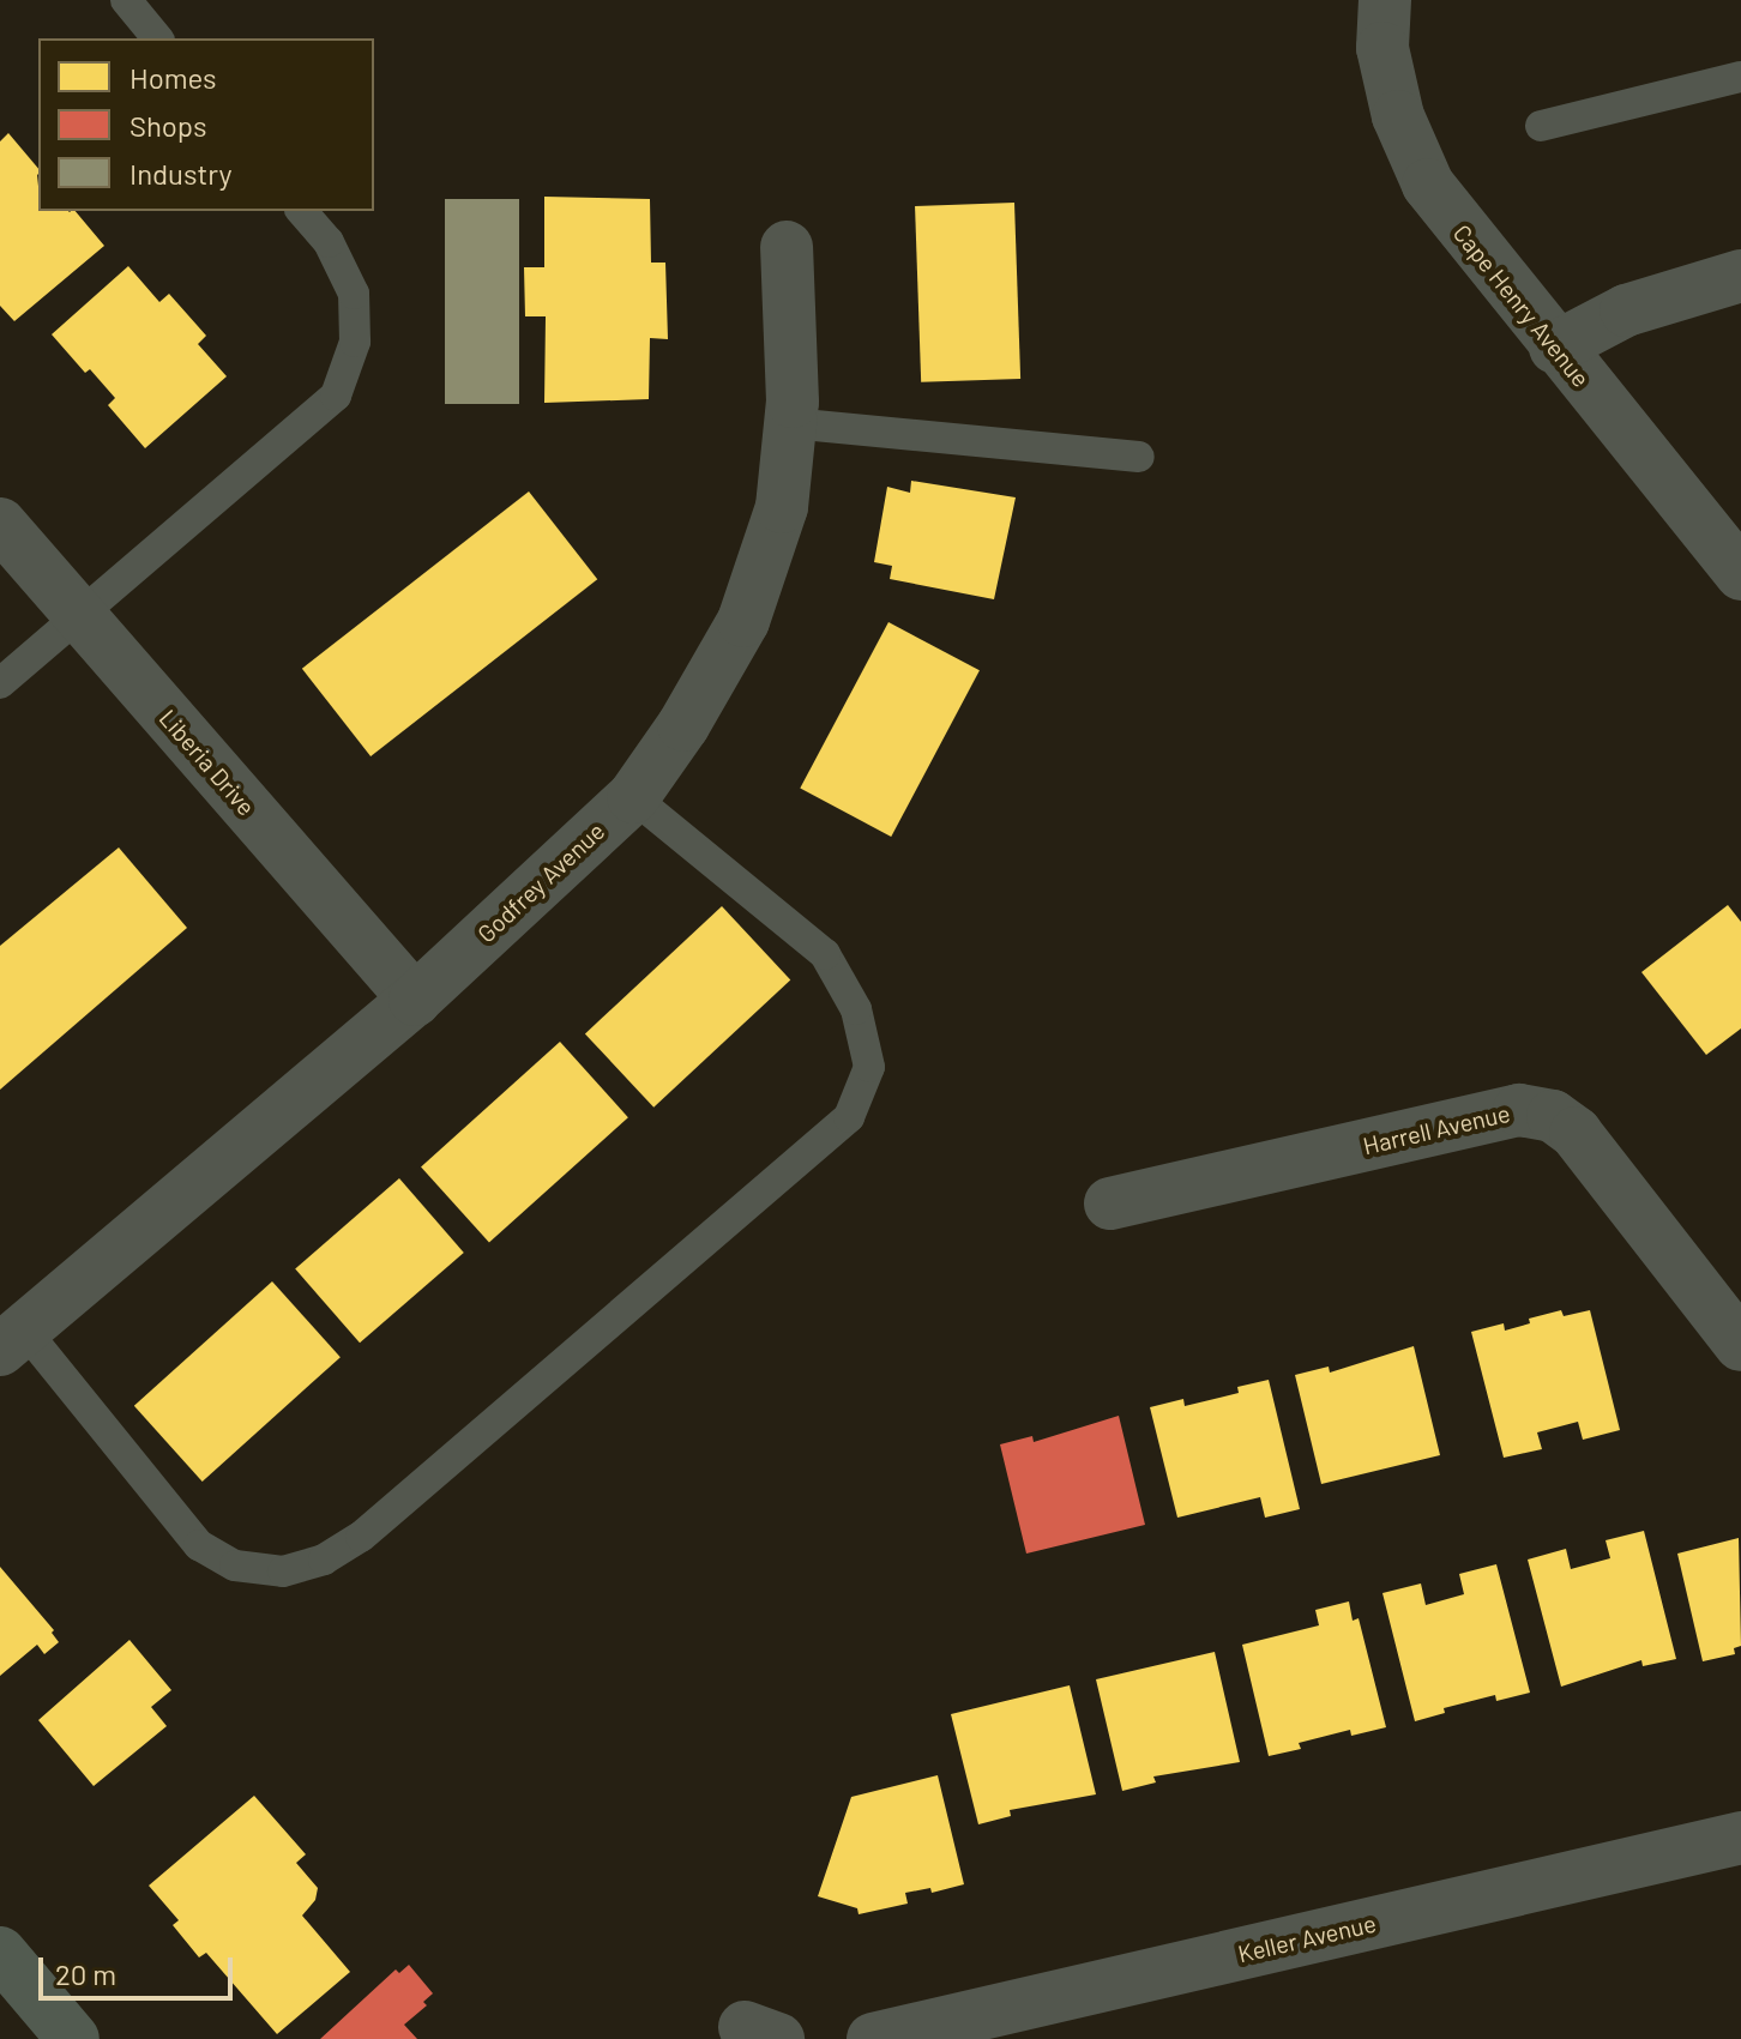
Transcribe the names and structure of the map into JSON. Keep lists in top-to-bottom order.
{
  "streets": {
    "street": [
      "Cape Henry Avenue",
      "Liberia Drive",
      "Godfrey Avenue",
      "Harrell Avenue",
      "Keller Avenue"
    ]
  },
  "crossings": [
    ["Liberia Drive", "Godfrey Avenue"]
  ],
  "legend": ["Homes", "Shops", "Industry"],
  "scale_bar": "20 m"
}
